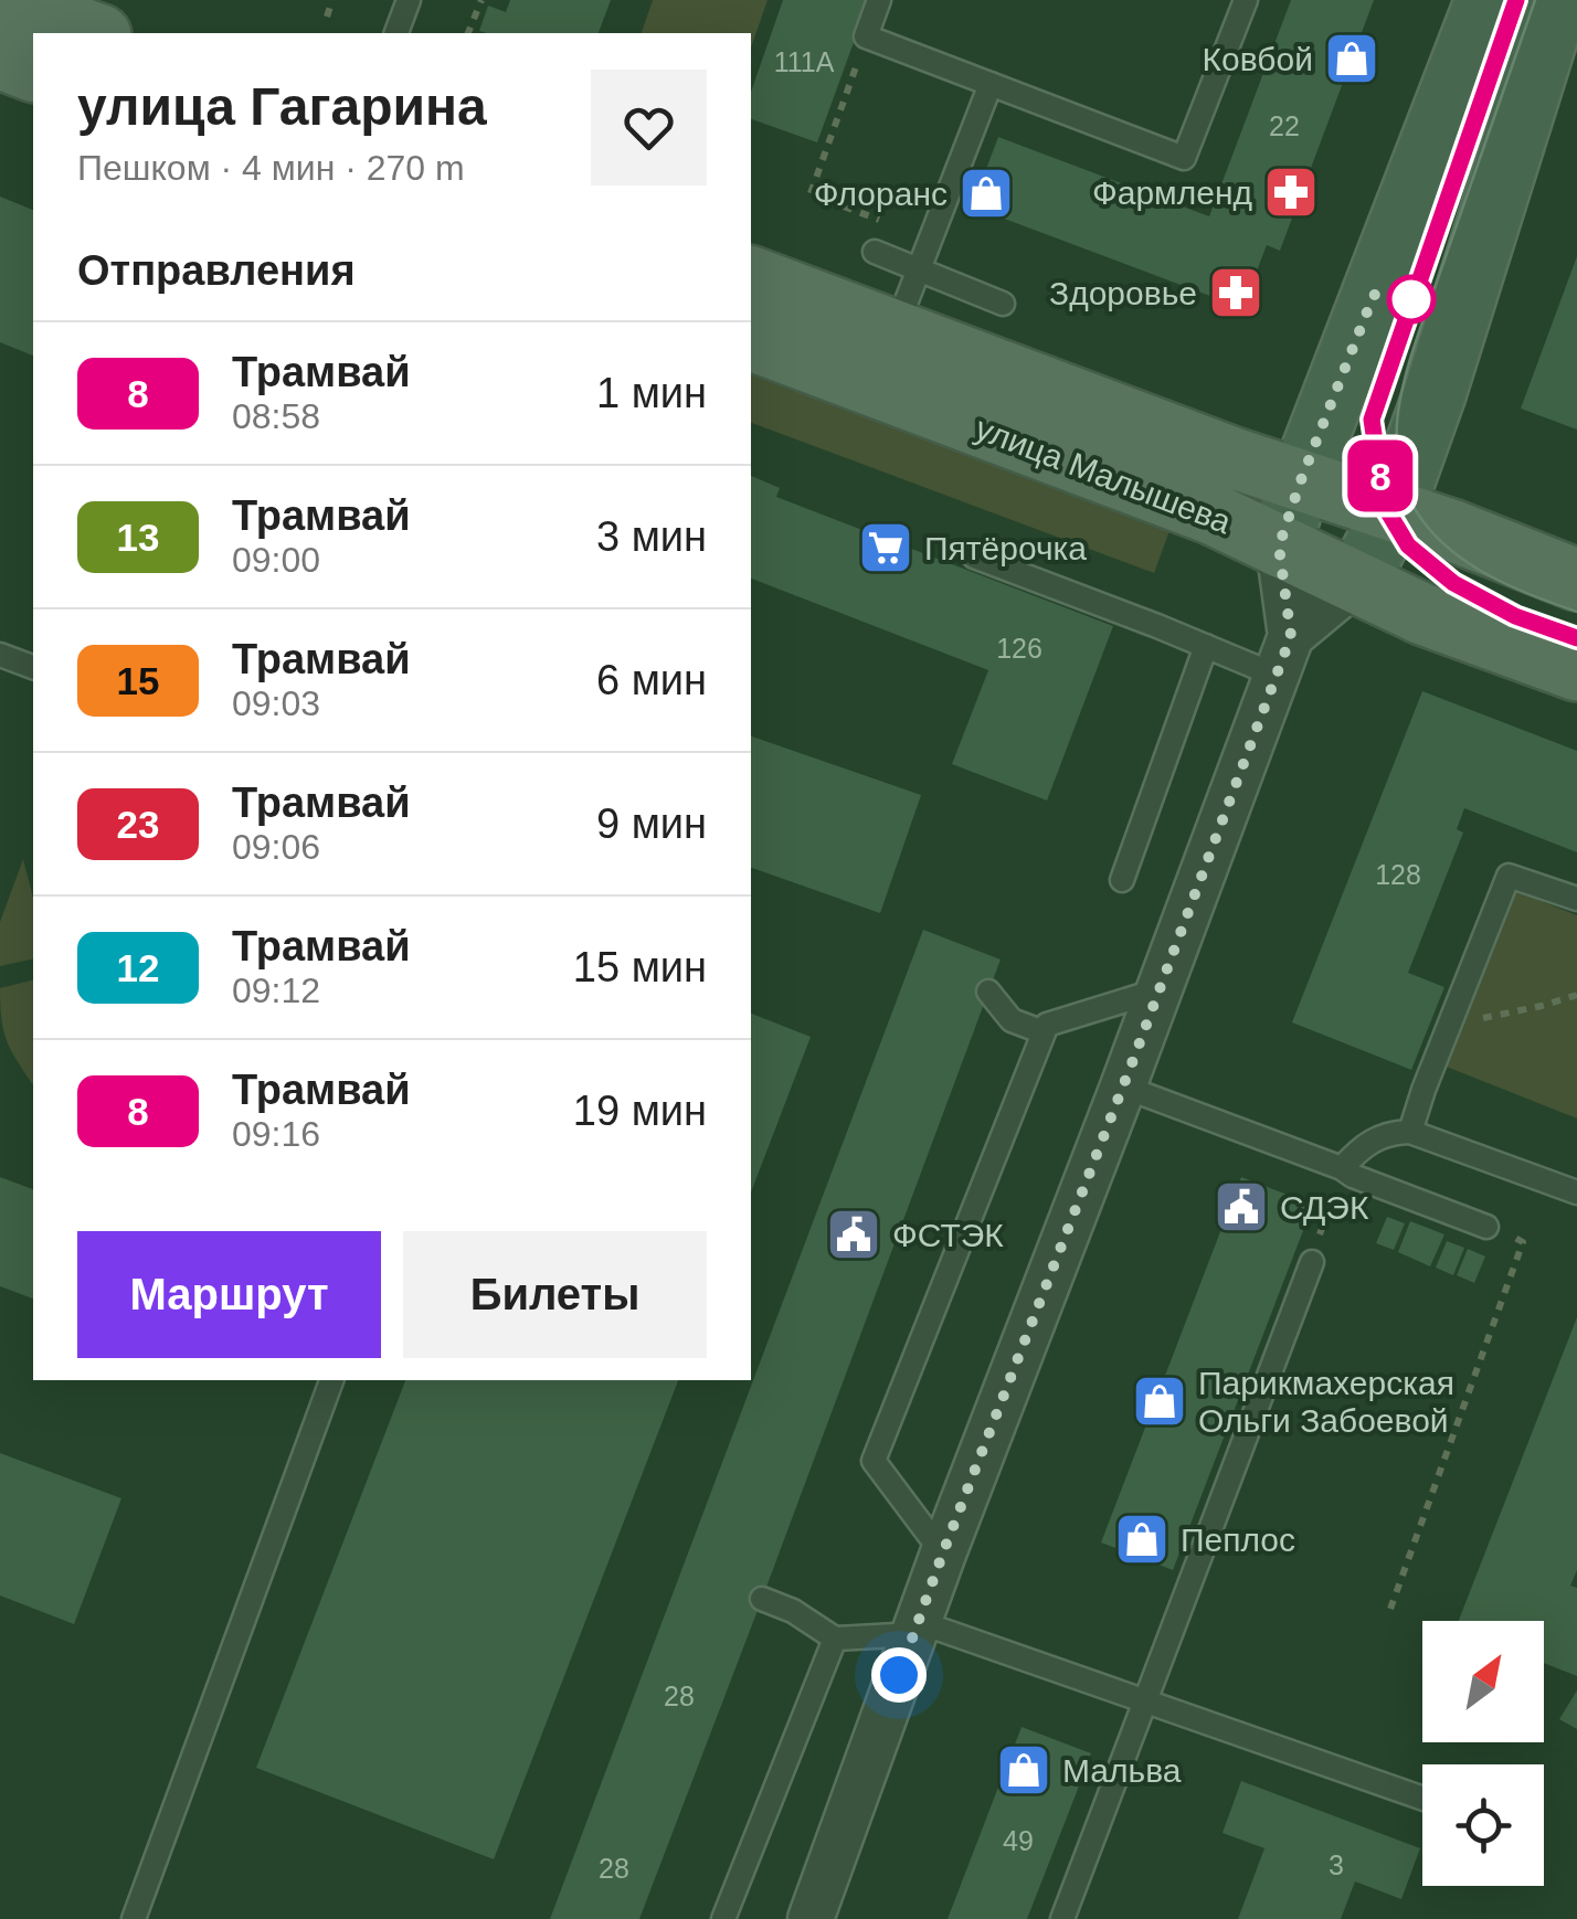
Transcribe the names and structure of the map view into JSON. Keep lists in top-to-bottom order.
{
  "streets": {
    "main road": ["улица Малышева"]
  },
  "places": {
    "shop": [
      "Ковбой",
      "Флоранс",
      "Парикмахерская Ольги Забоевой",
      "Пеплос",
      "Мальва"
    ],
    "pharmacy": ["Фармленд", "Здоровье"],
    "supermarket": ["Пятёрочка"],
    "public building": ["СДЭК", "ФСТЭК"]
  },
  "lines": ["tram line 8"],
  "house_numbers": [
    "111А",
    "22",
    "126",
    "128",
    "28",
    "49",
    "3",
    "28"
  ],
  "north": "top right",
  "page": {
    "on_map": "8",
    "heading": [
      ["улица Гагарина", "Пешком · 4 мин · 270 m"],
      "Отправления"
    ],
    "list": [
      {
        "mark": "8",
        "name": "Трамвай",
        "note": "08:58",
        "value": "1 мин"
      },
      {
        "mark": "13",
        "name": "Трамвай",
        "note": "09:00",
        "value": "3 мин"
      },
      {
        "mark": "15",
        "name": "Трамвай",
        "note": "09:03",
        "value": "6 мин"
      },
      {
        "mark": "23",
        "name": "Трамвай",
        "note": "09:06",
        "value": "9 мин"
      },
      {
        "mark": "12",
        "name": "Трамвай",
        "note": "09:12",
        "value": "15 мин"
      },
      {
        "mark": "8",
        "name": "Трамвай",
        "note": "09:16",
        "value": "19 мин"
      }
    ],
    "buttons": ["Маршрут", "Билеты"]
  }
}
